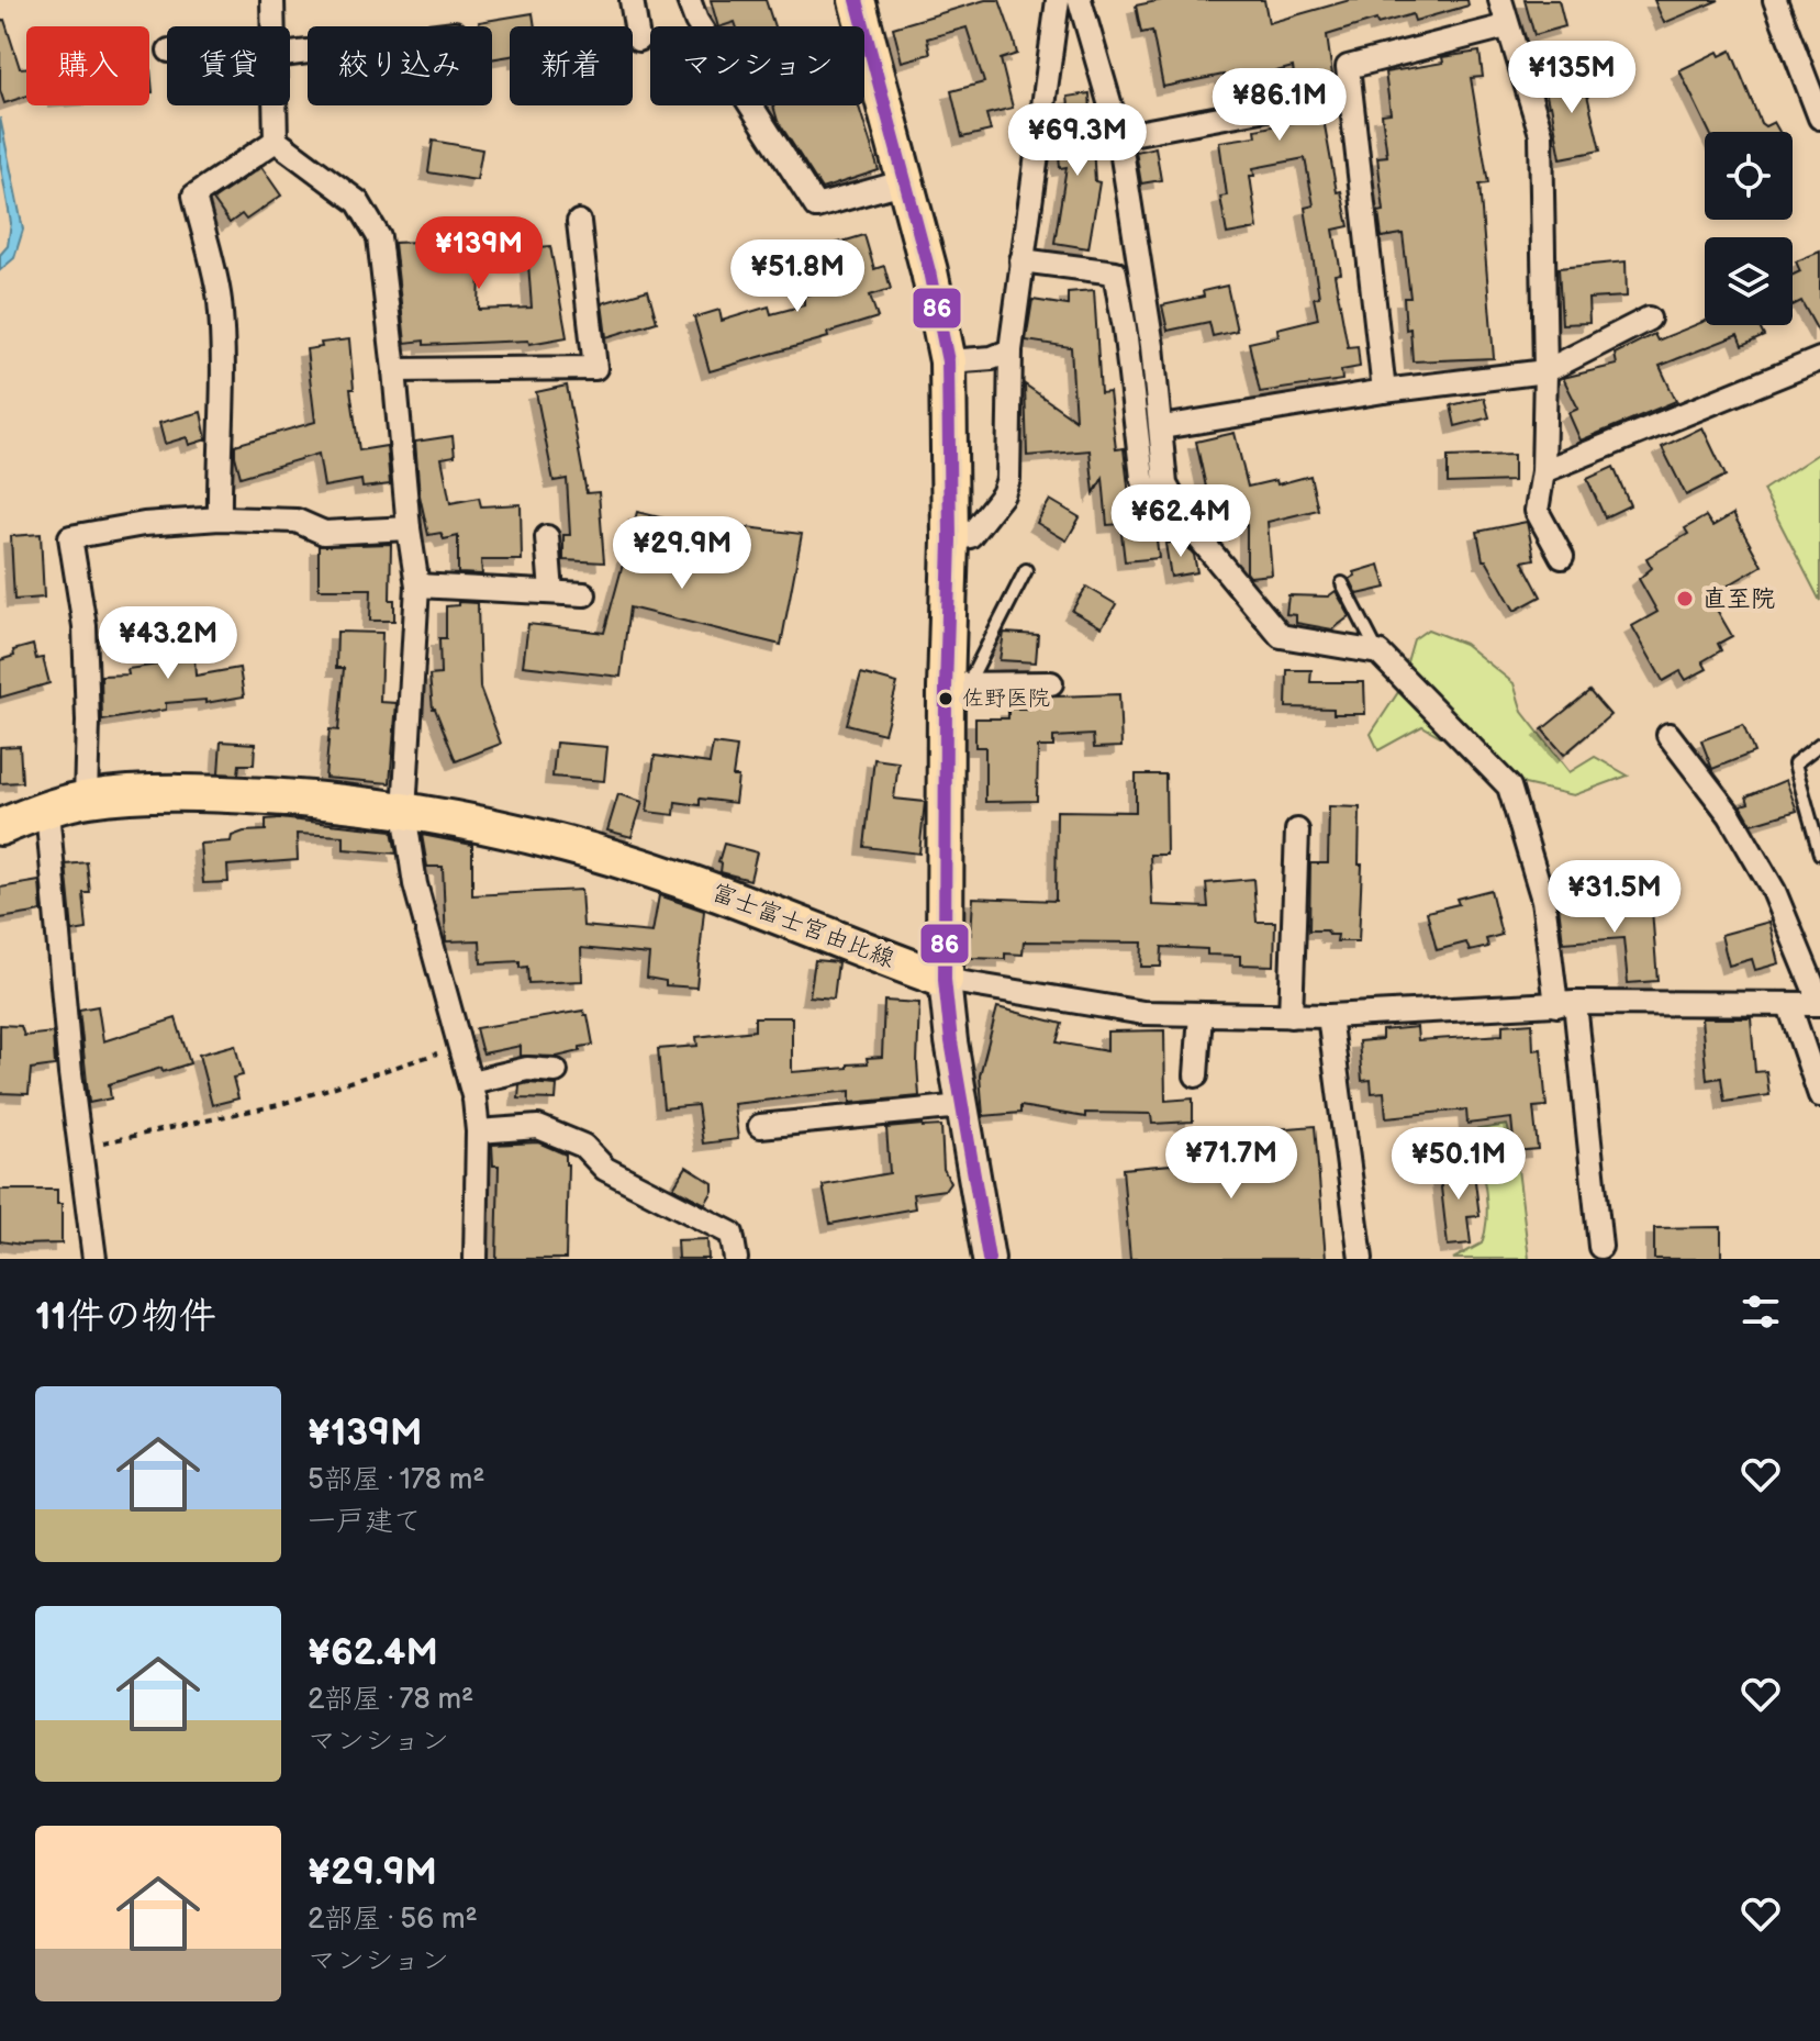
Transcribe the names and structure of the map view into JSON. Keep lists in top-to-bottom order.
{
  "streets": {
    "main road": ["富士富士宮由比線"]
  },
  "places": ["直至院", "佐野医院"],
  "lines": ["transit line 86"],
  "page": {
    "chip": [
      "購入",
      "賃貸",
      "絞り込み",
      "新着",
      "マンション"
    ],
    "price": [
      "¥135M",
      "¥86.1M",
      "¥69.3M",
      "¥139M",
      "¥51.8M",
      "¥62.4M",
      "¥29.9M",
      "¥43.2M",
      "¥31.5M",
      "¥71.7M",
      "¥50.1M"
    ],
    "heading": "11件の物件",
    "list": [
      {
        "name": "¥139M",
        "note": "5部屋 · 178 m² · 一戸建て"
      },
      {
        "name": "¥62.4M",
        "note": "2部屋 · 78 m² · マンション"
      },
      {
        "name": "¥29.9M",
        "note": "2部屋 · 56 m² · マンション"
      }
    ]
  }
}
